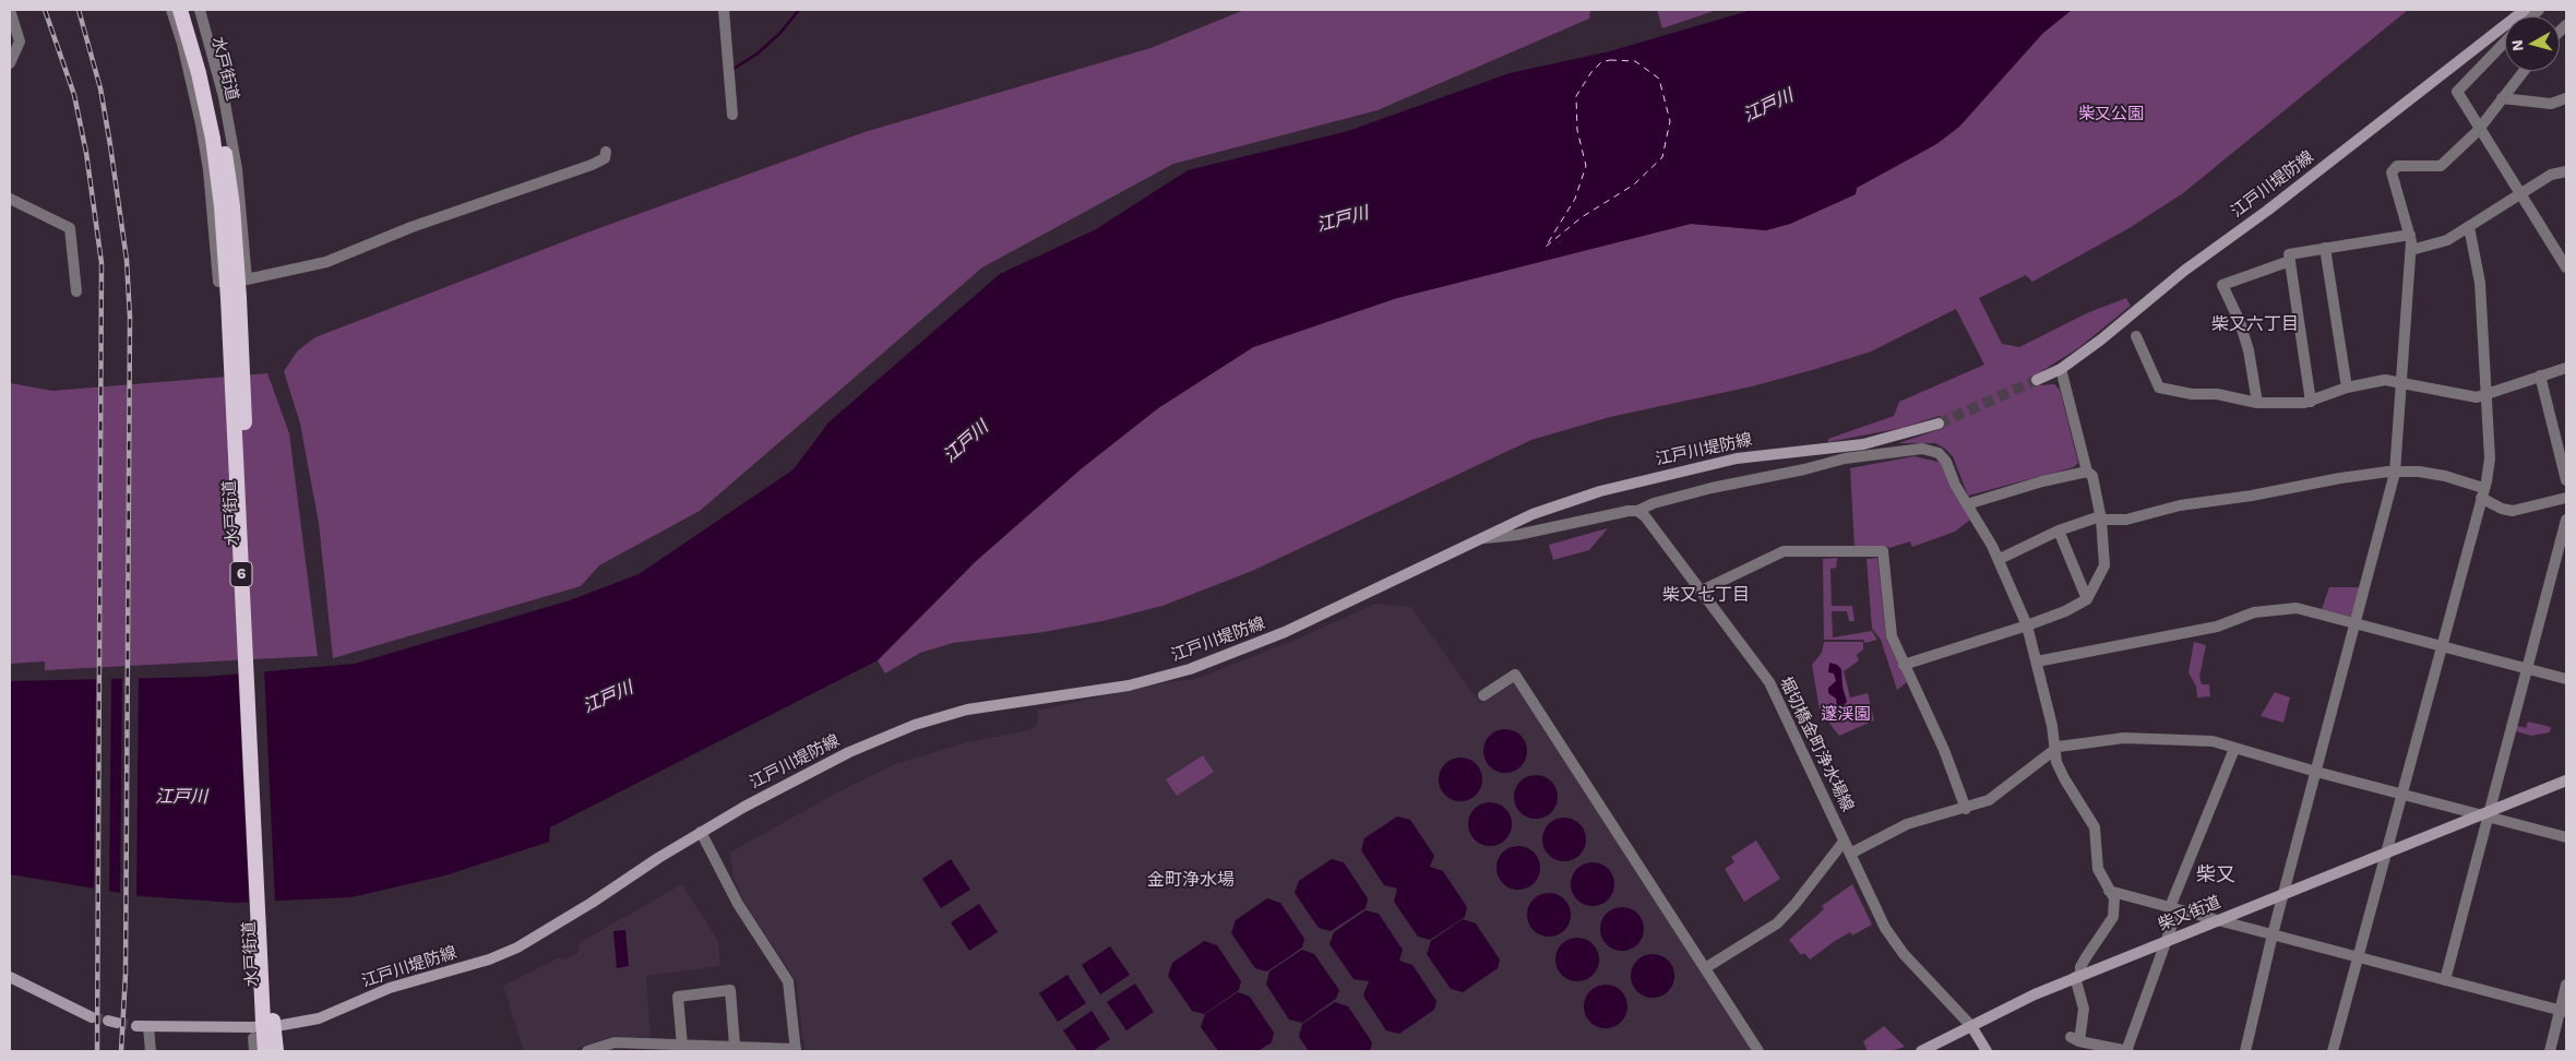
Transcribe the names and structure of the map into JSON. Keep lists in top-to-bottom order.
{
  "streets": {
    "highway": ["水戸街道", "6"],
    "main road": ["江戸川堤防線", "柴又街道"],
    "street": ["堀切橋金町浄水場線"]
  },
  "crossings": [
    ["江戸川堤防線", "堀切橋金町浄水場線"],
    ["江戸川堤防線", "柴又街道"],
    ["堀切橋金町浄水場線", "柴又街道"]
  ],
  "districts": [
    "柴又六丁目",
    "柴又七丁目",
    "柴又",
    "金町浄水場"
  ],
  "water": ["江戸川"],
  "parks": ["柴又公園", "邃渓園"],
  "north": "left"
}
